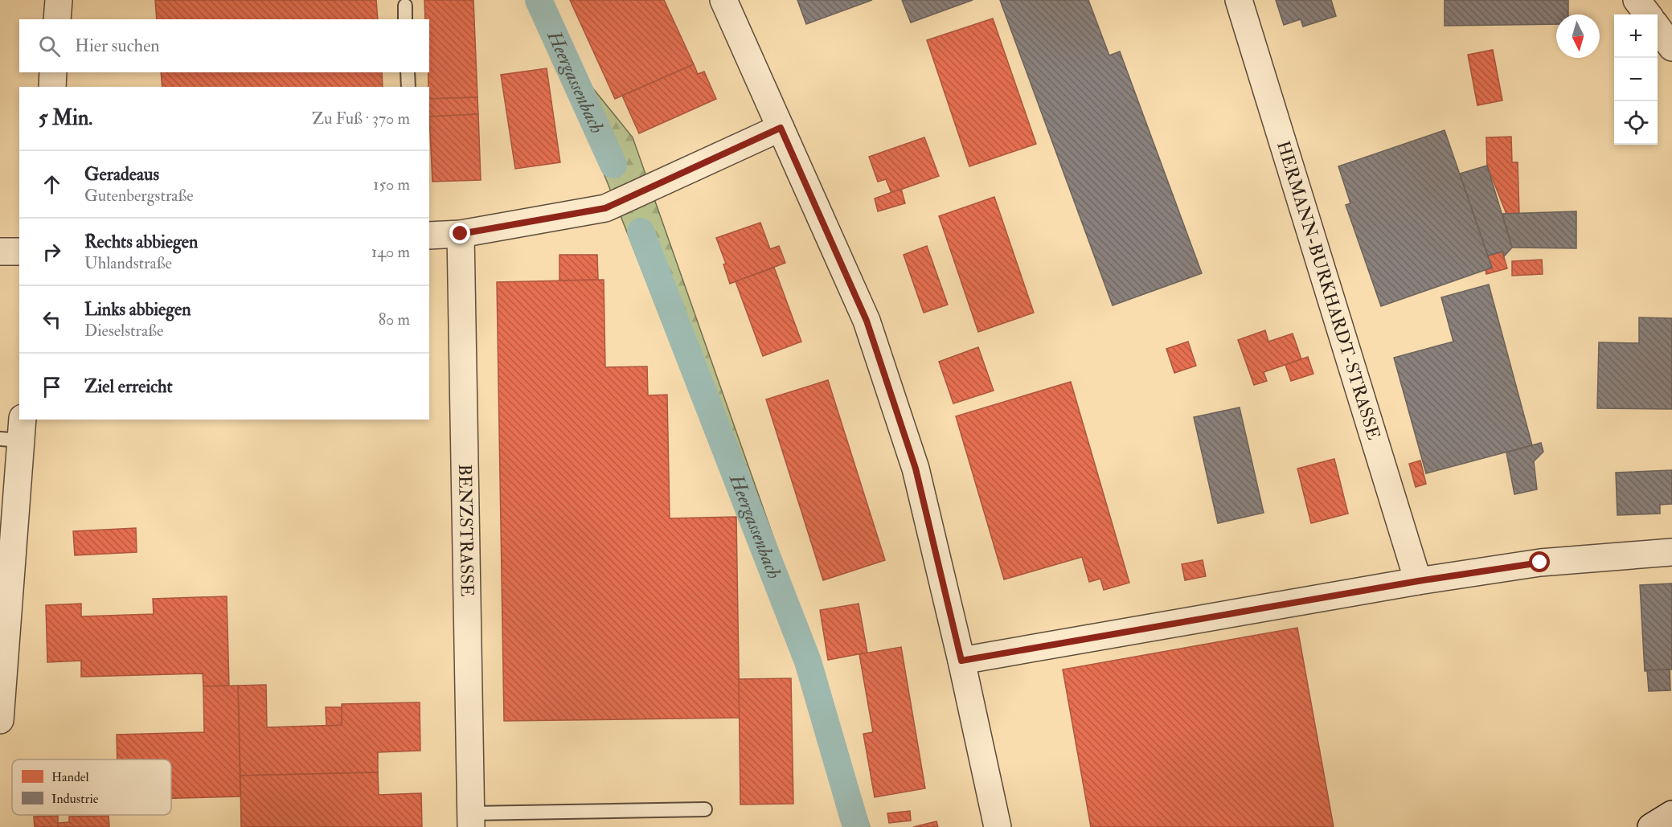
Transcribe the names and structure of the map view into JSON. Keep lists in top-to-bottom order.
{
  "streets": {
    "street": ["HERMANN-BURKHARDT-STRASSE", "BENZSTRASSE"]
  },
  "water": ["Heergassenbach"],
  "legend": ["Handel", "Industrie"],
  "north": "bottom",
  "page": {
    "map_buttons": ["+", "−"],
    "search": "Hier suchen",
    "heading": ["5 Min.", "Zu Fuß · 370 m"],
    "list": [
      ["Geradeaus", "Gutenbergstraße", "150 m"],
      ["Rechts abbiegen", "Uhlandstraße", "140 m"],
      ["Links abbiegen", "Dieselstraße", "80 m"],
      "Ziel erreicht"
    ]
  }
}
